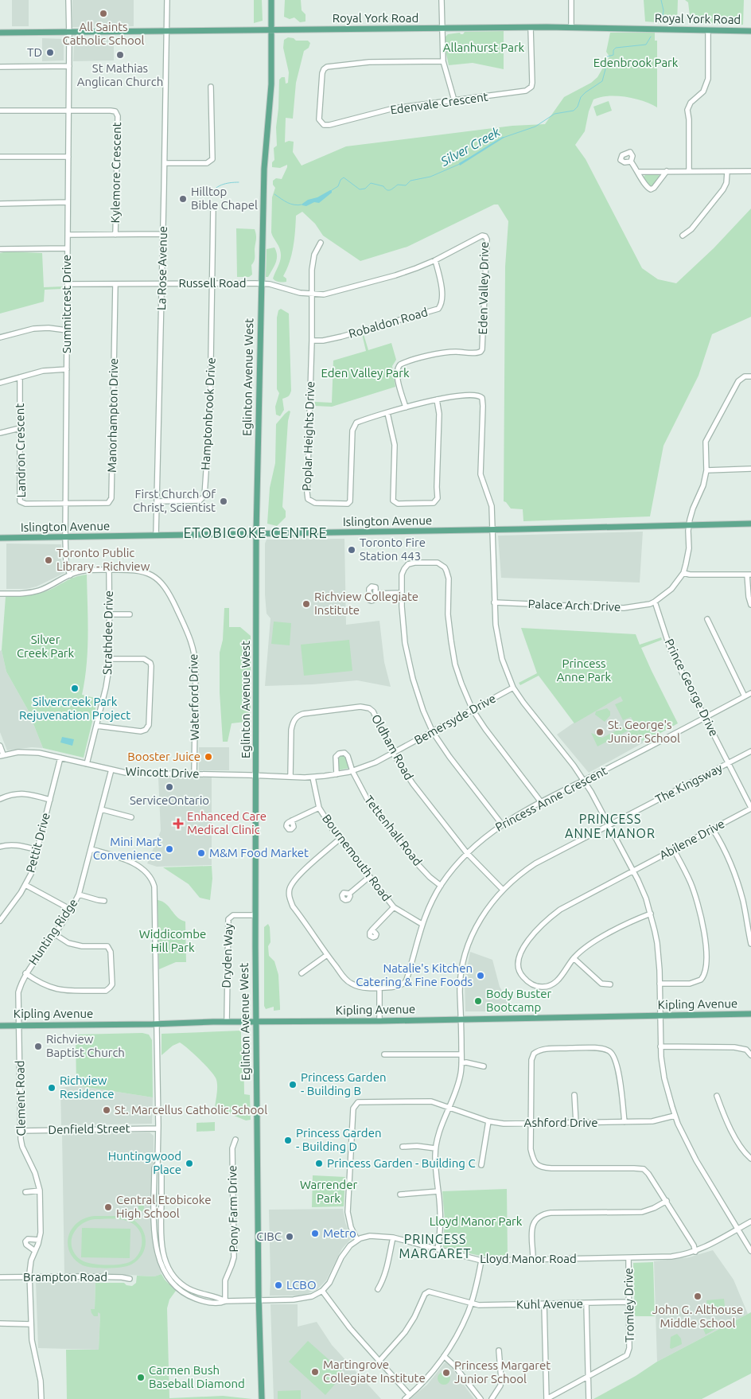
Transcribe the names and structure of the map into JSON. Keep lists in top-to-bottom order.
{
  "streets": {
    "main road": [
      "Royal York Road",
      "Eglinton Avenue West",
      "Islington Avenue",
      "Kipling Avenue"
    ],
    "street": [
      "Edenvale Crescent",
      "Kylemore Crescent",
      "La Rose Avenue",
      "Russell Road",
      "Eden Valley Drive",
      "Summitcrest Drive",
      "Robaldon Road",
      "Hamptonbrook Drive",
      "Manorhampton Drive",
      "Poplar Heights Drive",
      "Landron Crescent",
      "Palace Arch Drive",
      "Strathdee Drive",
      "Prince George Drive",
      "Waterford Drive",
      "Bemersyde Drive",
      "Oldham Road",
      "Wincott Drive",
      "The Kingsway",
      "Princess Anne Crescent",
      "Tettenhall Road",
      "Abilene Drive",
      "Pettit Drive",
      "Bournemouth Road",
      "Hunting Ridge",
      "Dryden Way",
      "Clement Road",
      "Ashford Drive",
      "Denfield Street",
      "Pony Farm Drive",
      "Lloyd Manor Road",
      "Brampton Road",
      "Kuhl Avenue",
      "Tromley Drive"
    ]
  },
  "crossings": [
    ["Royal York Road", "Edenvale Crescent"],
    ["Royal York Road", "La Rose Avenue"],
    ["Royal York Road", "Summitcrest Drive"],
    ["Royal York Road", "Eglinton Avenue West"],
    ["Kylemore Crescent", "Summitcrest Drive"],
    ["La Rose Avenue", "Russell Road"],
    ["La Rose Avenue", "Hamptonbrook Drive"],
    ["La Rose Avenue", "Islington Avenue"],
    ["Russell Road", "Eden Valley Drive"],
    ["Russell Road", "Summitcrest Drive"],
    ["Russell Road", "Eglinton Avenue West"],
    ["Russell Road", "Hamptonbrook Drive"],
    ["Russell Road", "Manorhampton Drive"],
    ["Eden Valley Drive", "Robaldon Road"],
    ["Eden Valley Drive", "Eglinton Avenue West"],
    ["Eden Valley Drive", "Poplar Heights Drive"],
    ["Summitcrest Drive", "Manorhampton Drive"],
    ["Summitcrest Drive", "Landron Crescent"],
    ["Summitcrest Drive", "Islington Avenue"],
    ["Summitcrest Drive", "Waterford Drive"],
    ["Robaldon Road", "Poplar Heights Drive"],
    ["Eglinton Avenue West", "Islington Avenue"],
    ["Eglinton Avenue West", "Bemersyde Drive"],
    ["Eglinton Avenue West", "Wincott Drive"],
    ["Eglinton Avenue West", "Dryden Way"],
    ["Eglinton Avenue West", "Kipling Avenue"],
    ["Manorhampton Drive", "Landron Crescent"],
    ["Poplar Heights Drive", "Islington Avenue"],
    ["Palace Arch Drive", "Prince George Drive"],
    ["Strathdee Drive", "Waterford Drive"],
    ["Strathdee Drive", "Wincott Drive"],
    ["Prince George Drive", "The Kingsway"],
    ["Prince George Drive", "Princess Anne Crescent"],
    ["Prince George Drive", "Abilene Drive"],
    ["Waterford Drive", "Wincott Drive"],
    ["Bemersyde Drive", "Oldham Road"],
    ["Bemersyde Drive", "Wincott Drive"],
    ["Bemersyde Drive", "Tettenhall Road"],
    ["Bemersyde Drive", "Bournemouth Road"],
    ["Oldham Road", "The Kingsway"],
    ["Oldham Road", "Princess Anne Crescent"],
    ["Wincott Drive", "Pettit Drive"],
    ["Wincott Drive", "Hunting Ridge"],
    ["The Kingsway", "Kipling Avenue"],
    ["The Kingsway", "Ashford Drive"],
    ["The Kingsway", "Lloyd Manor Road"],
    ["Princess Anne Crescent", "Tettenhall Road"],
    ["Princess Anne Crescent", "Bournemouth Road"],
    ["Hunting Ridge", "Kipling Avenue"],
    ["Hunting Ridge", "Clement Road"],
    ["Dryden Way", "Kipling Avenue"],
    ["Kipling Avenue", "Clement Road"],
    ["Clement Road", "Denfield Street"],
    ["Clement Road", "Brampton Road"],
    ["Ashford Drive", "Lloyd Manor Road"],
    ["Lloyd Manor Road", "Tromley Drive"],
    ["Kuhl Avenue", "Tromley Drive"]
  ],
  "districts": ["ETOBICOKE CENTRE", "PRINCESS ANNE MANOR", "PRINCESS MARGARET"],
  "water": ["Silver Creek"],
  "parks": [
    "Allanhurst Park",
    "Edenbrook Park",
    "Eden Valley Park",
    "Silver Creek Park",
    "Princess Anne Park",
    "Widdicombe Hill Park",
    "Warrender Park",
    "Lloyd Manor Park"
  ],
  "places": {
    "other": [
      "All Saints Catholic School",
      "TD",
      "St Mathias Anglican Church",
      "Hilltop Bible Chapel",
      "First Church Of Christ, Scientist",
      "Toronto Fire Station 443",
      "Toronto Public Library - Richview",
      "Richview Collegiate Institute",
      "Silvercreek Park Rejuvenation Project",
      "St. George's Junior School",
      "Booster Juice",
      "ServiceOntario",
      "Mini Mart Convenience",
      "M&M Food Market",
      "Natalie's Kitchen Catering & Fine Foods",
      "Body Buster Bootcamp",
      "Richview Baptist Church",
      "Princess Garden - Building B",
      "Richview Residence",
      "St. Marcellus Catholic School",
      "Princess Garden - Building D",
      "Huntingwood Place",
      "Princess Garden - Building C",
      "Central Etobicoke High School",
      "Metro",
      "CIBC",
      "LCBO",
      "John G. Althouse Middle School",
      "Martingrove Collegiate Institute",
      "Princess Margaret Junior School",
      "Carmen Bush Baseball Diamond"
    ],
    "health": ["Enhanced Care Medical Clinic"]
  }
}
